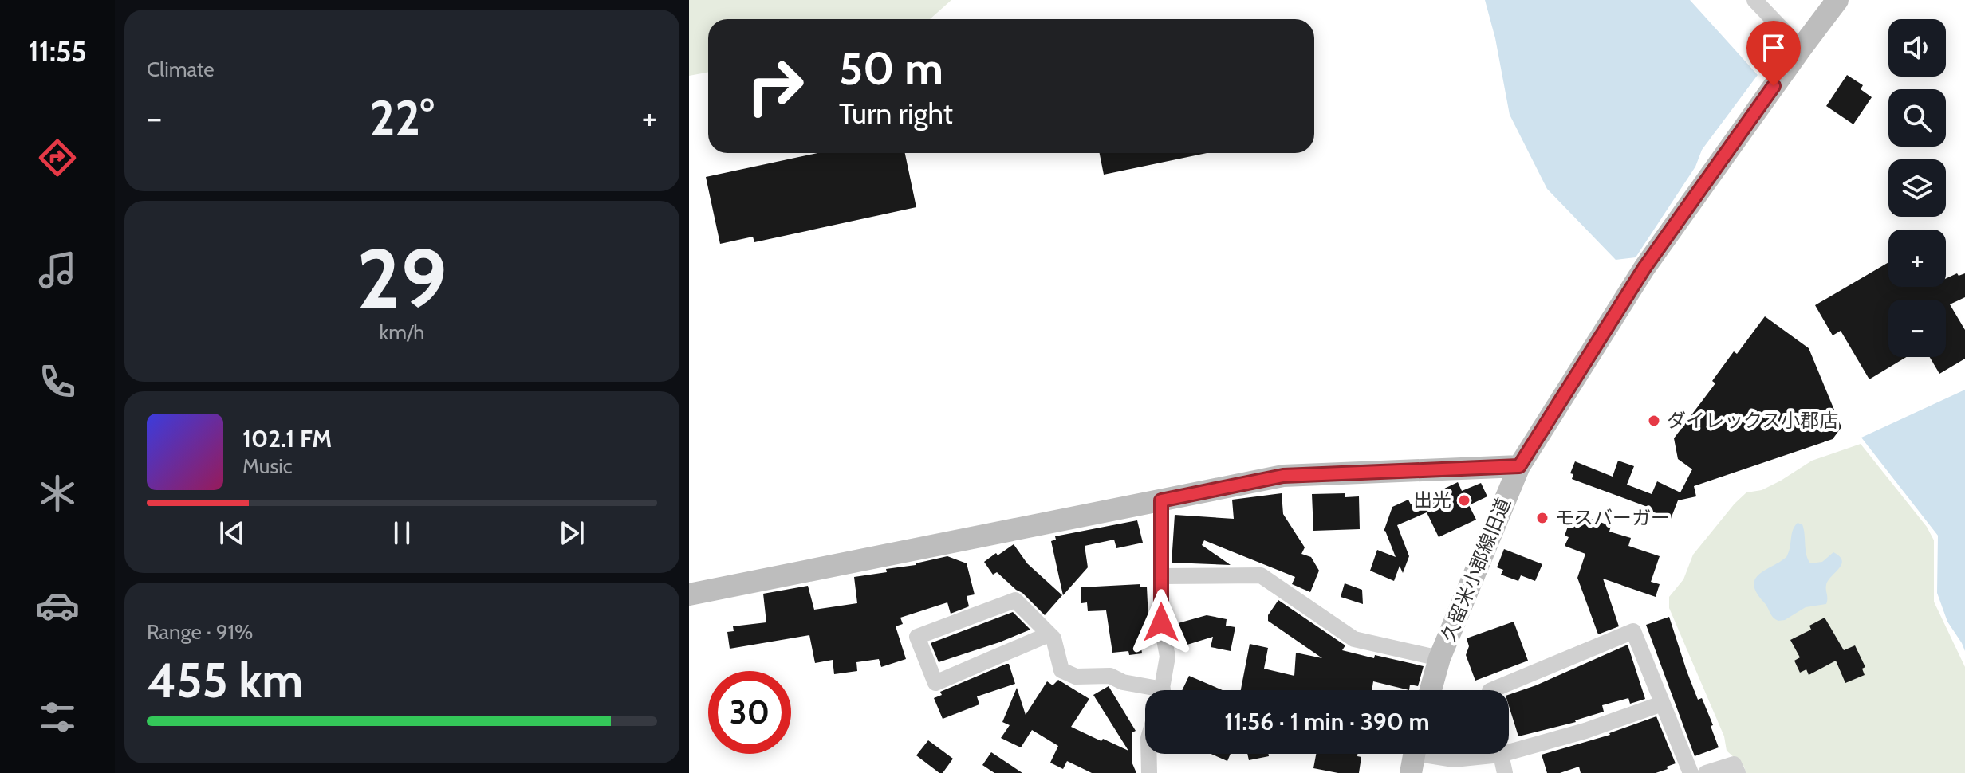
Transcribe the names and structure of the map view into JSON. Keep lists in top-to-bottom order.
{
  "streets": {
    "street": ["久留米小郡線旧道"]
  },
  "places": ["ダイレックス小郡店", "出光", "モスバーガー"],
  "page": {
    "tabs": "11:55",
    "tile": [
      "Climate",
      ["29", "km/h"],
      ["Range · 91%", "455 km"]
    ],
    "map_buttons": ["+", "−"],
    "turn": ["50 m", "Turn right"],
    "heat": ["−", "22°", "+"],
    "song": ["102.1 FM", "Music"],
    "limit": "30",
    "trip": "11:56 · 1 min · 390 m"
  }
}
